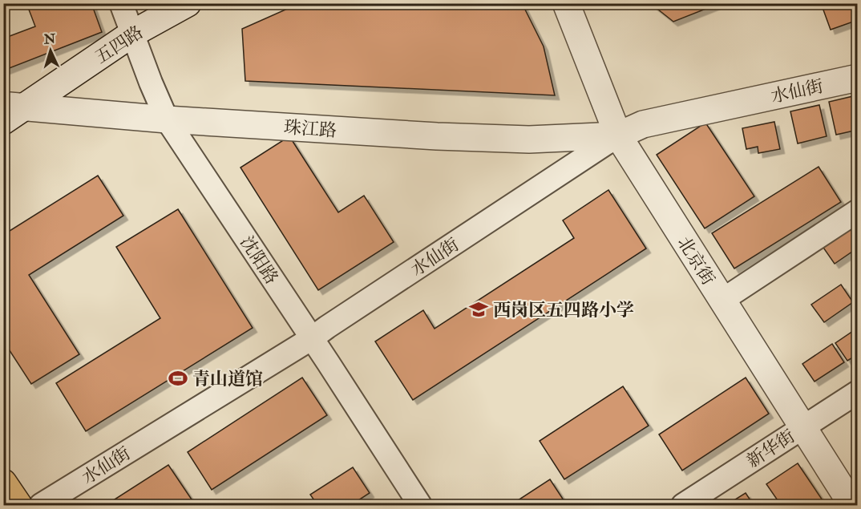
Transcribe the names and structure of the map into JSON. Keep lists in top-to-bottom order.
{
  "streets": {
    "street": [
      "五四路",
      "水仙街",
      "珠江路",
      "沈阳路",
      "北京街",
      "新华街"
    ]
  },
  "crossings": [
    ["五四路", "珠江路"],
    ["五四路", "沈阳路"],
    ["水仙街", "珠江路"],
    ["水仙街", "沈阳路"],
    ["水仙街", "北京街"],
    ["珠江路", "沈阳路"],
    ["珠江路", "北京街"],
    ["北京街", "新华街"]
  ],
  "places": {
    "school or university": ["西岗区五四路小学"],
    "sports": ["青山道馆"]
  },
  "north": "top"
}
